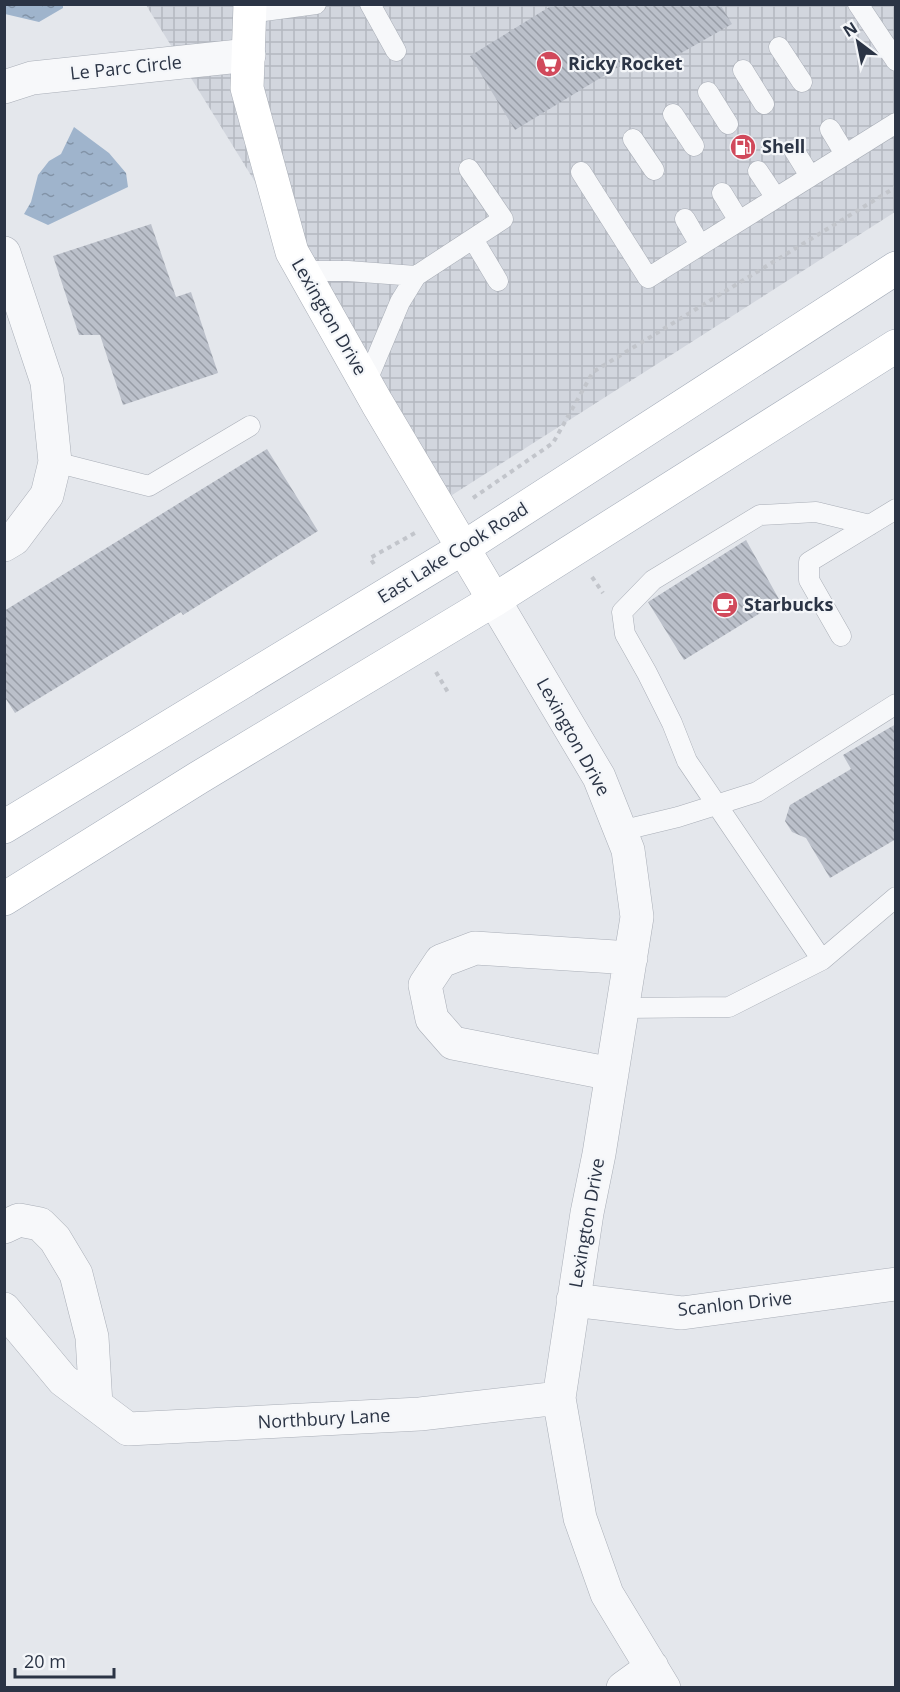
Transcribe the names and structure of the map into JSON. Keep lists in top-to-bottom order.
{
  "streets": {
    "main road": ["Lexington Drive", "East Lake Cook Road"],
    "street": ["Le Parc Circle", "Scanlon Drive", "Northbury Lane"]
  },
  "crossings": [
    ["Le Parc Circle", "Lexington Drive"],
    ["Lexington Drive", "East Lake Cook Road"],
    ["Lexington Drive", "Scanlon Drive"],
    ["Lexington Drive", "Northbury Lane"]
  ],
  "places": {
    "supermarket": ["Ricky Rocket"],
    "fuel station": ["Shell"],
    "cafe": ["Starbucks"]
  },
  "scale_bar": "20 m",
  "north": "top left"
}
